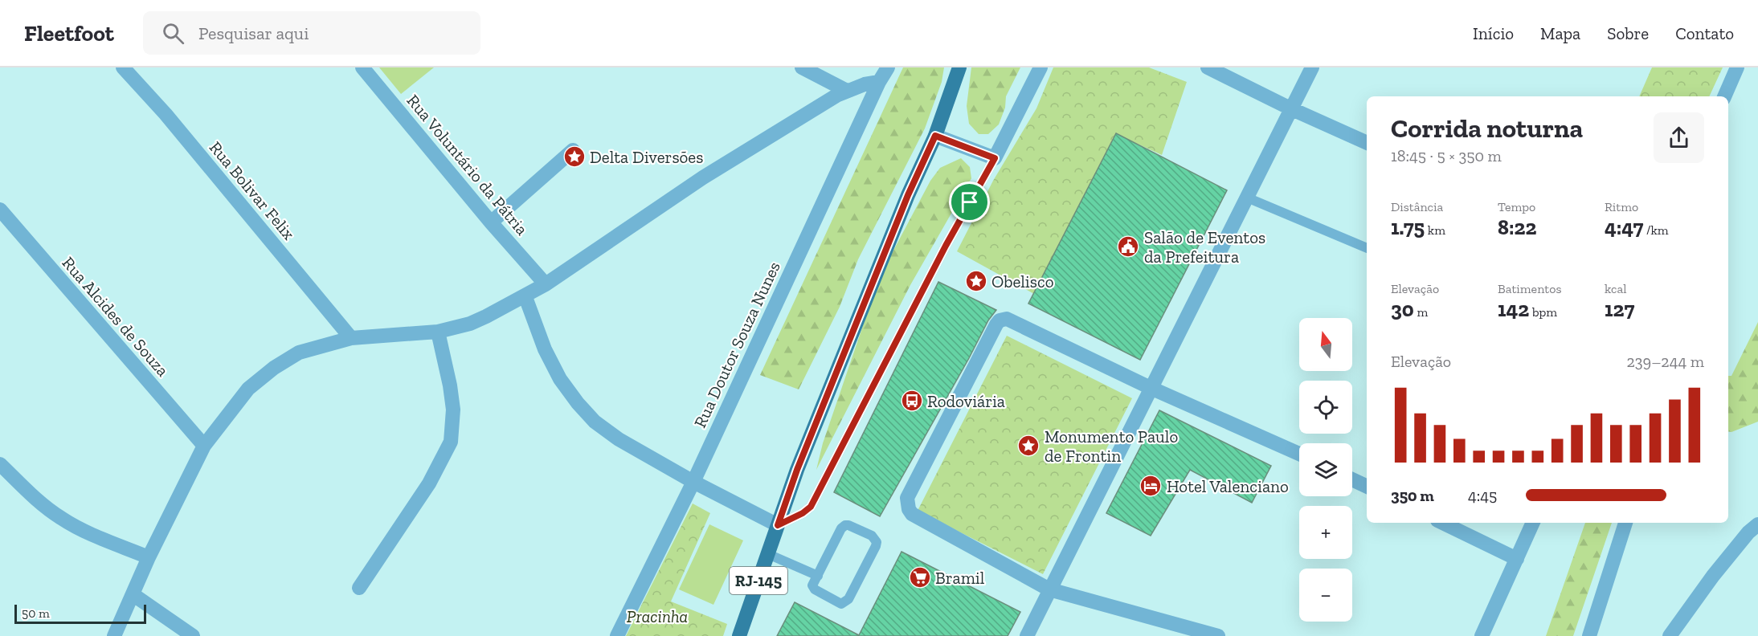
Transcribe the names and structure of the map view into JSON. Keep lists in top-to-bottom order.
{
  "streets": {
    "main road": ["RJ-145"],
    "street": [
      "Rua Voluntário da Pátria",
      "Rua Bolivar Felix",
      "Rua Alcides de Souza",
      "Rua Doutor Souza Nunes"
    ]
  },
  "parks": ["Pracinha"],
  "places": {
    "place": ["Delta Diversões", "Obelisco", "Monumento Paulo de Frontin"],
    "public building": ["Salão de Eventos da Prefeitura"],
    "bus stop": ["Rodoviária"],
    "hotel": ["Hotel Valenciano"],
    "supermarket": ["Bramil"]
  },
  "scale_bar": "50 m",
  "north": "top",
  "page": {
    "header": "Fleetfoot",
    "search": "Pesquisar aqui",
    "nav": [
      "Início",
      "Mapa",
      "Sobre",
      "Contato"
    ],
    "heading": ["Corrida noturna", "18:45 · 5 × 350 m"],
    "stats": [
      ["Distância", "1.75 km"],
      ["Tempo", "8:22"],
      ["Ritmo", "4:47 /km"],
      ["Elevação", "30 m"],
      ["Batimentos", "142 bpm"],
      ["kcal", "127"]
    ],
    "map_buttons": ["+", "−"],
    "chart": ["Elevação", "239–244 m"],
    "list": [
      {
        "name": "350 m",
        "note": "4:45"
      }
    ],
    "scale": "50 m"
  }
}
